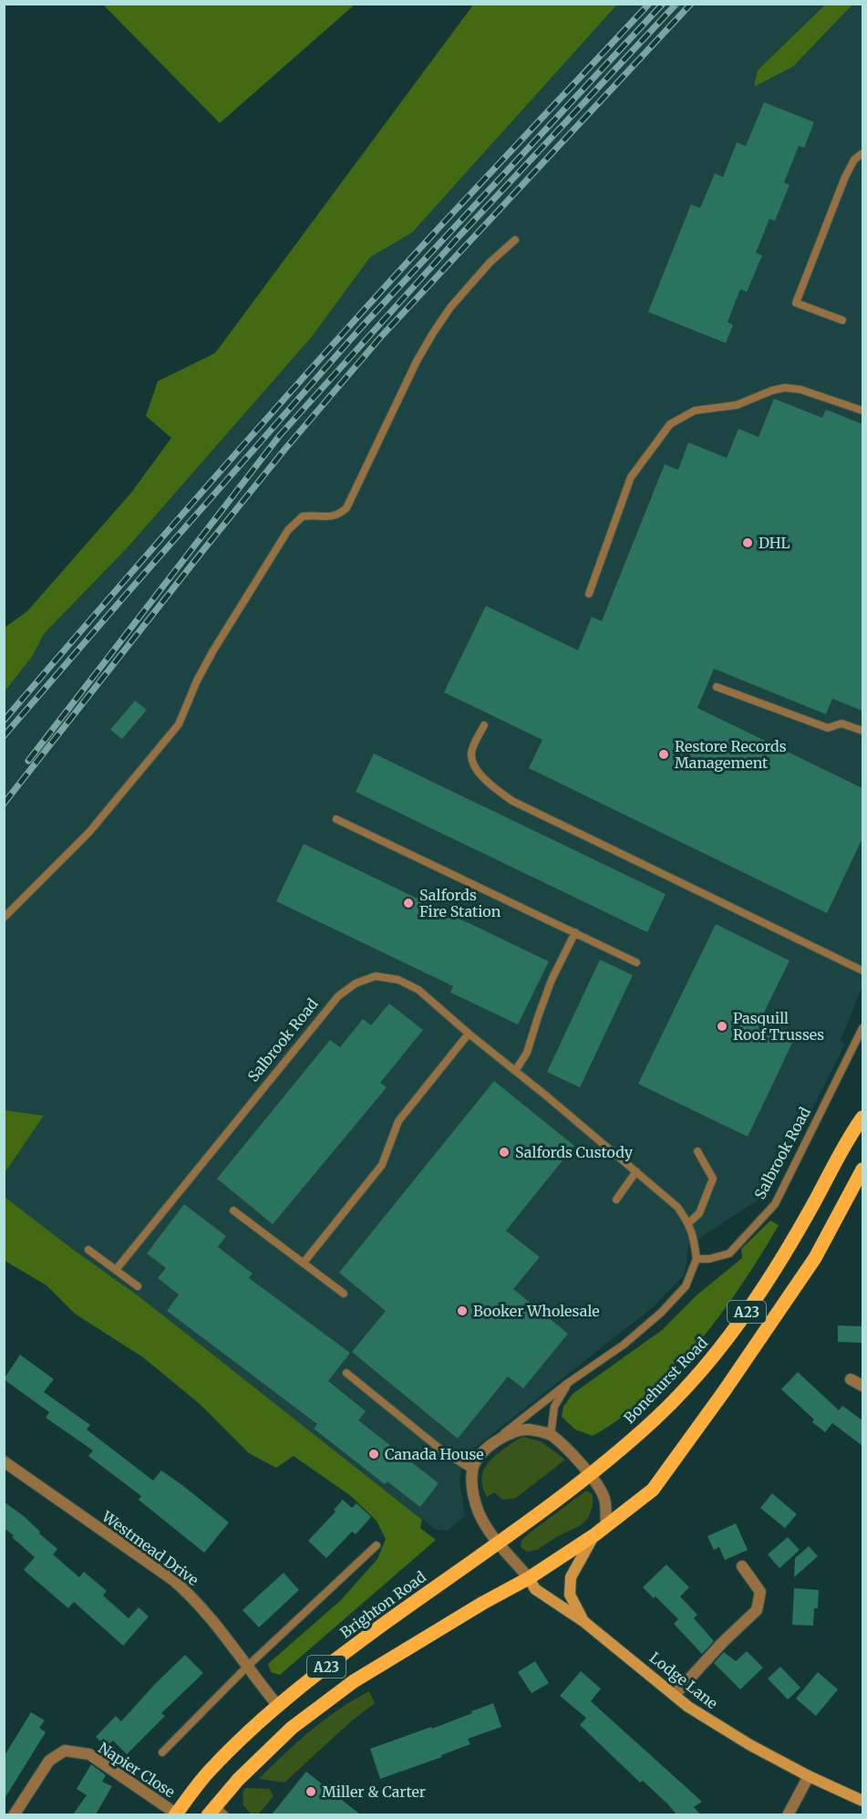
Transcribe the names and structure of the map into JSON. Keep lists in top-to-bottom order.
{
  "streets": {
    "main road": ["A23", "Bonehurst Road", "Brighton Road"],
    "street": ["Westmead Drive", "Lodge Lane", "Napier Close"],
    "lane": ["Salbrook Road"]
  },
  "crossings": [
    ["A23", "Lodge Lane"],
    ["Bonehurst Road", "Brighton Road"],
    ["Westmead Drive", "Brighton Road"],
    ["Brighton Road", "Napier Close"]
  ],
  "places": [
    "DHL",
    "Restore Records Management",
    "Salfords Fire Station",
    "Pasquill Roof Trusses",
    "Salfords Custody",
    "Booker Wholesale",
    "Canada House",
    "Miller & Carter"
  ]
}
